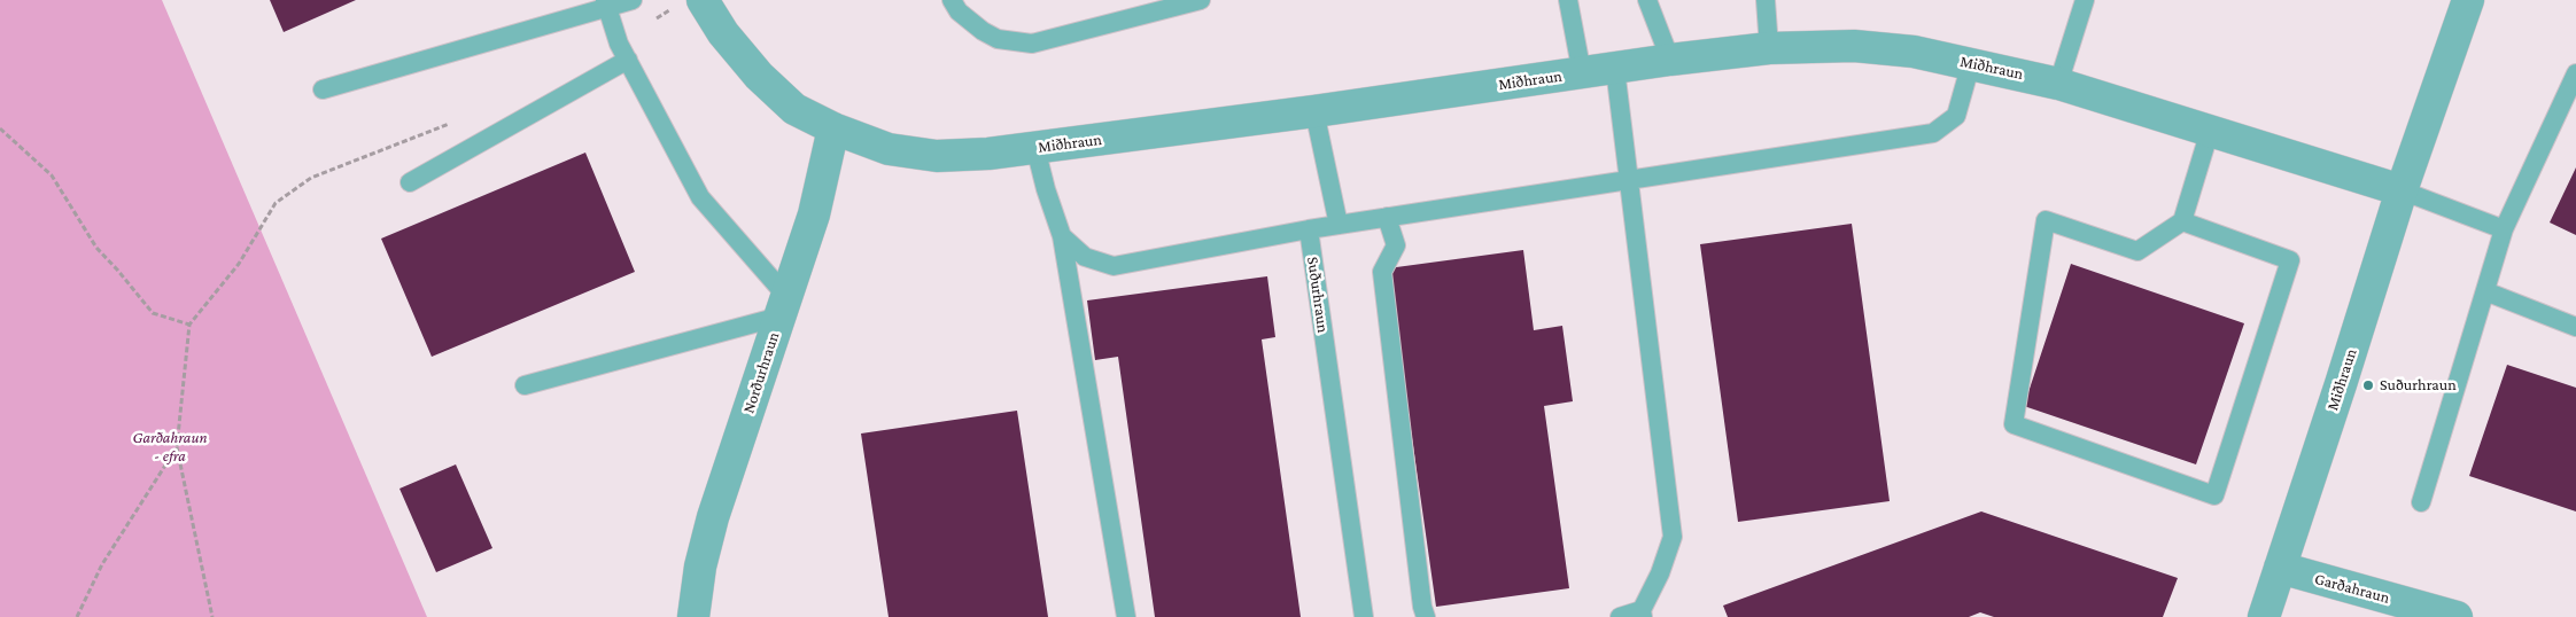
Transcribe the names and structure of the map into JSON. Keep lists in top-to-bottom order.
{
  "streets": {
    "street": ["Miðhraun", "Norðurhraun", "Garðahraun"],
    "lane": ["Suðurhraun"]
  },
  "crossings": [
    ["Miðhraun", "Norðurhraun"],
    ["Miðhraun", "Garðahraun"]
  ],
  "parks": ["Garðahraun - efra"],
  "places": ["Suðurhraun"]
}
